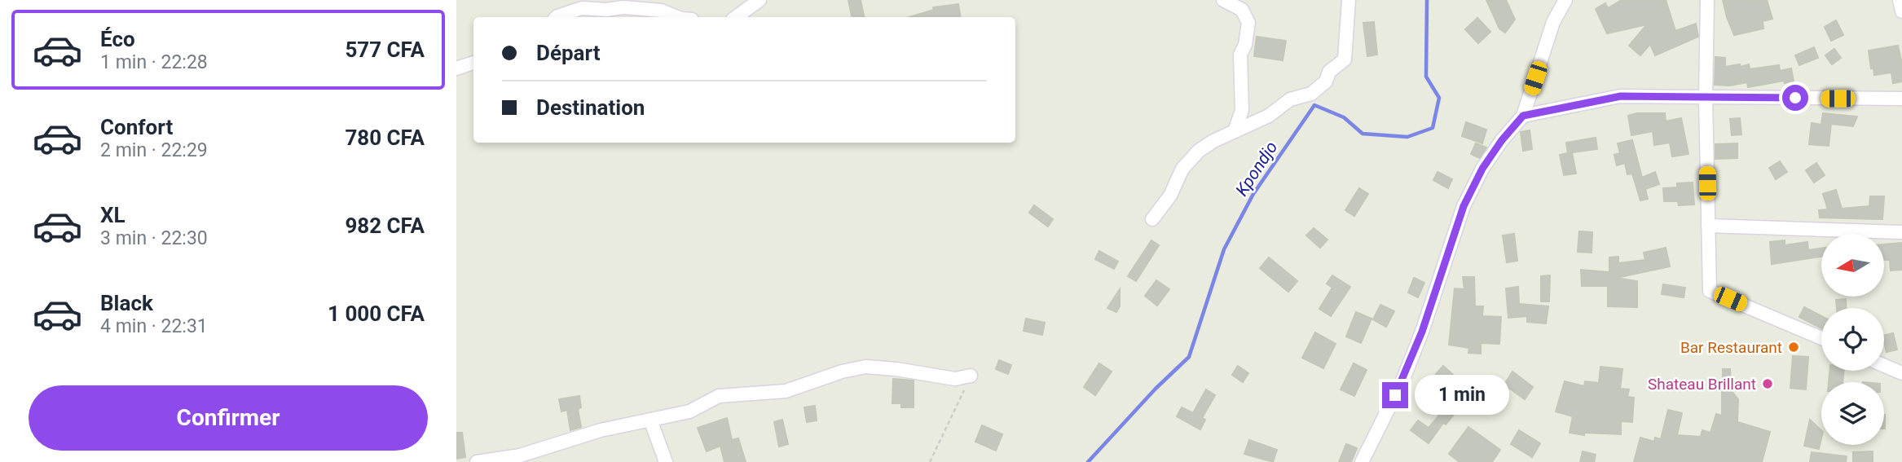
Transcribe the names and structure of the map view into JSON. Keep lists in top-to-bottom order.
{
  "water": ["Kpondjo"],
  "places": ["Bar Restaurant", "Shateau Brillant"],
  "north": "left",
  "page": {
    "list": [
      {
        "name": "Éco",
        "note": "1 min · 22:28",
        "value": "577 CFA"
      },
      {
        "name": "Confort",
        "note": "2 min · 22:29",
        "value": "780 CFA"
      },
      {
        "name": "XL",
        "note": "3 min · 22:30",
        "value": "982 CFA"
      },
      {
        "name": "Black",
        "note": "4 min · 22:31",
        "value": "1 000 CFA"
      }
    ],
    "banner": ["Départ", "Destination"],
    "buttons": "Confirmer",
    "bubble": "1 min"
  }
}
